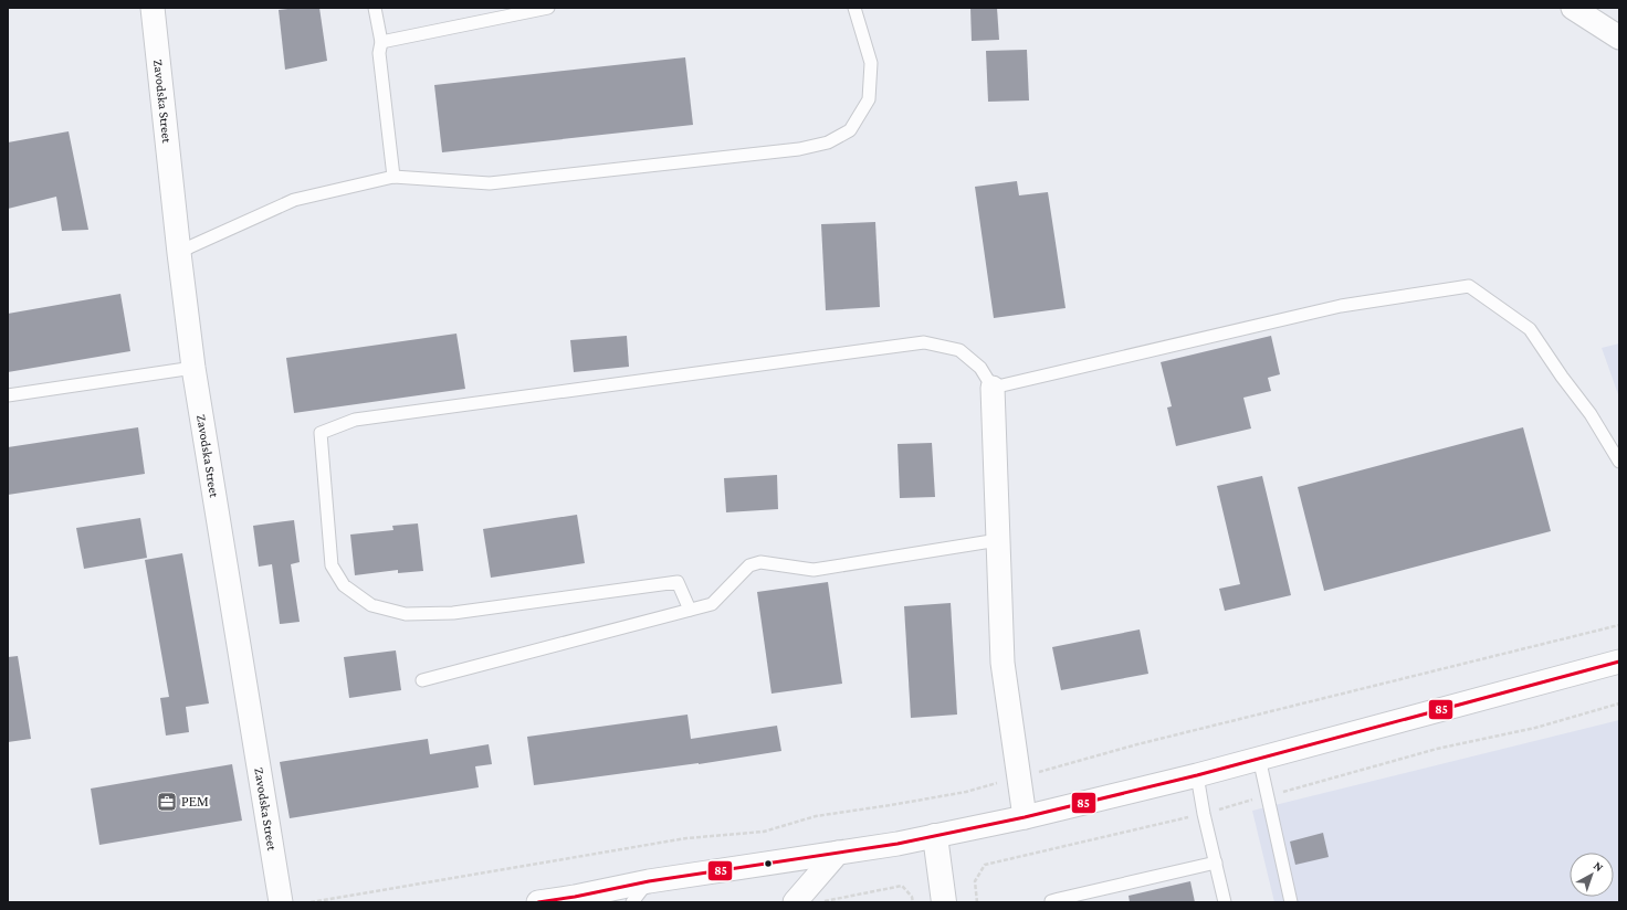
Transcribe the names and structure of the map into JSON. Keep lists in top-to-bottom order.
{
  "streets": {
    "street": ["Zavodska Street"]
  },
  "places": {
    "office": ["РЕМ"]
  },
  "lines": ["transit line 85"],
  "north": "top right"
}
